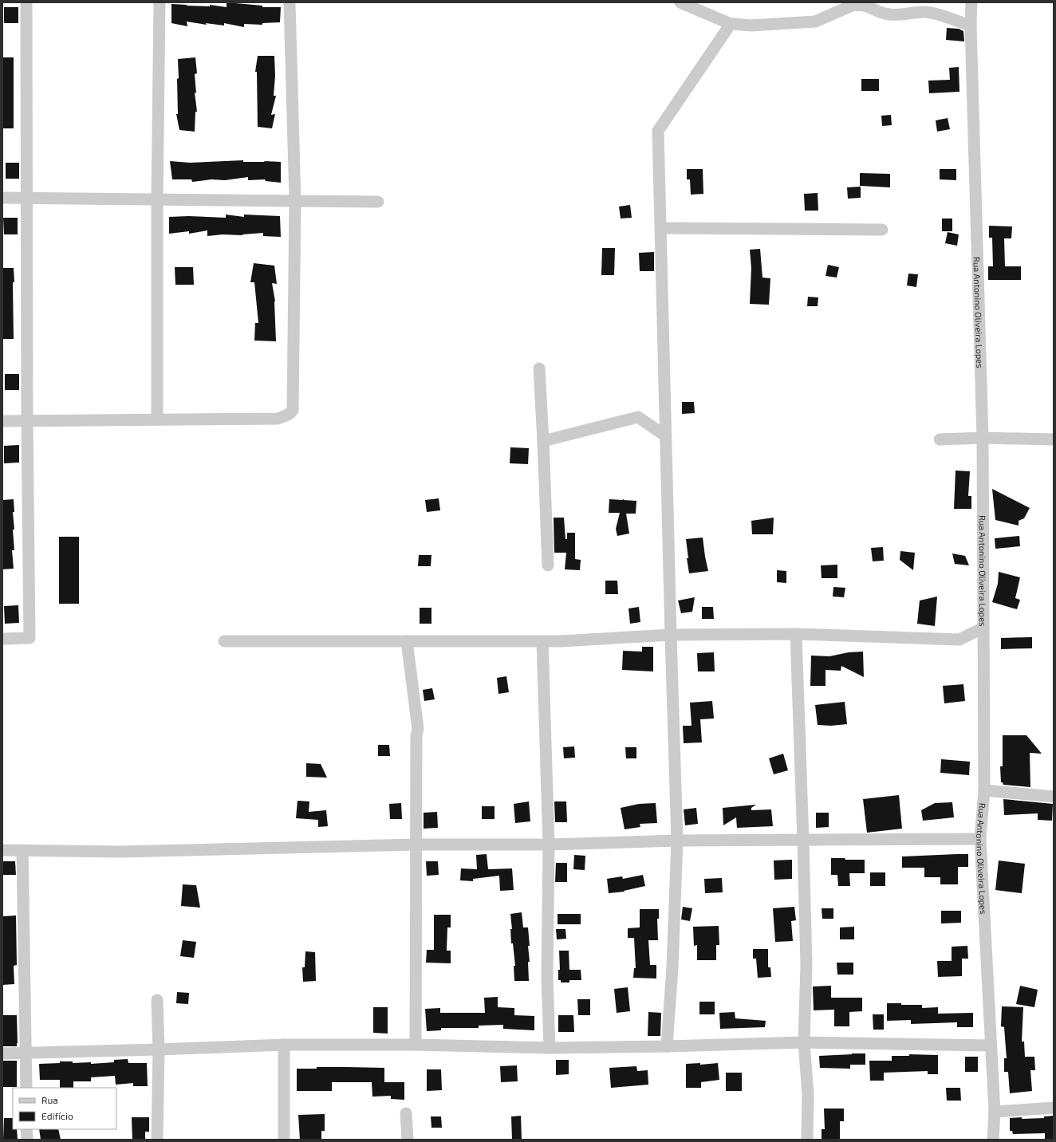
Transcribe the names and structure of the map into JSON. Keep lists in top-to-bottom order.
{
  "streets": {
    "street": ["Rua Antonino Oliveira Lopes"]
  },
  "legend": ["Rua", "Edifício"]
}
